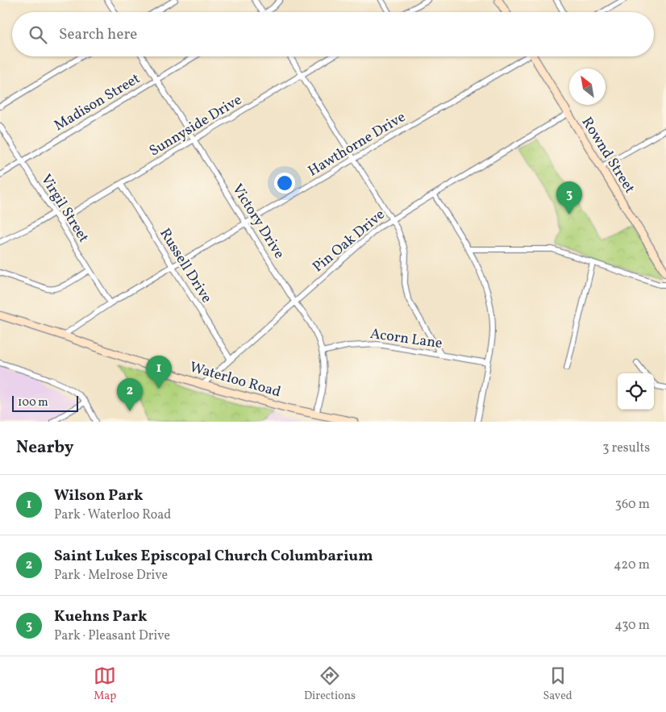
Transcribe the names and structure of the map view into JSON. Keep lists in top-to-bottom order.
{
  "streets": {
    "main road": ["Rownd Street", "Waterloo Road"],
    "street": [
      "Madison Street",
      "Sunnyside Drive",
      "Hawthorne Drive",
      "Virgil Street",
      "Victory Drive",
      "Pin Oak Drive",
      "Russell Drive",
      "Acorn Lane"
    ]
  },
  "crossings": [
    ["Madison Street", "Virgil Street"],
    ["Madison Street", "Victory Drive"],
    ["Sunnyside Drive", "Virgil Street"],
    ["Sunnyside Drive", "Victory Drive"],
    ["Sunnyside Drive", "Russell Drive"],
    ["Hawthorne Drive", "Virgil Street"],
    ["Hawthorne Drive", "Victory Drive"],
    ["Hawthorne Drive", "Russell Drive"],
    ["Hawthorne Drive", "Waterloo Road"],
    ["Rownd Street", "Pin Oak Drive"],
    ["Victory Drive", "Pin Oak Drive"],
    ["Victory Drive", "Acorn Lane"],
    ["Victory Drive", "Waterloo Road"],
    ["Pin Oak Drive", "Russell Drive"],
    ["Pin Oak Drive", "Waterloo Road"]
  ],
  "scale_bar": "100 m",
  "north": "top left",
  "page": {
    "search": "Search here",
    "pins": ["3", "1", "2"],
    "scale": "100 m",
    "heading": ["Nearby", "3 results"],
    "list": [
      {
        "mark": "1",
        "name": "Wilson Park",
        "note": "Park · Waterloo Road",
        "value": "360 m"
      },
      {
        "mark": "2",
        "name": "Saint Lukes Episcopal Church Columbarium",
        "note": "Park · Melrose Drive",
        "value": "420 m"
      },
      {
        "mark": "3",
        "name": "Kuehns Park",
        "note": "Park · Pleasant Drive",
        "value": "430 m"
      }
    ],
    "nav": ["Map", "Directions", "Saved"]
  }
}
